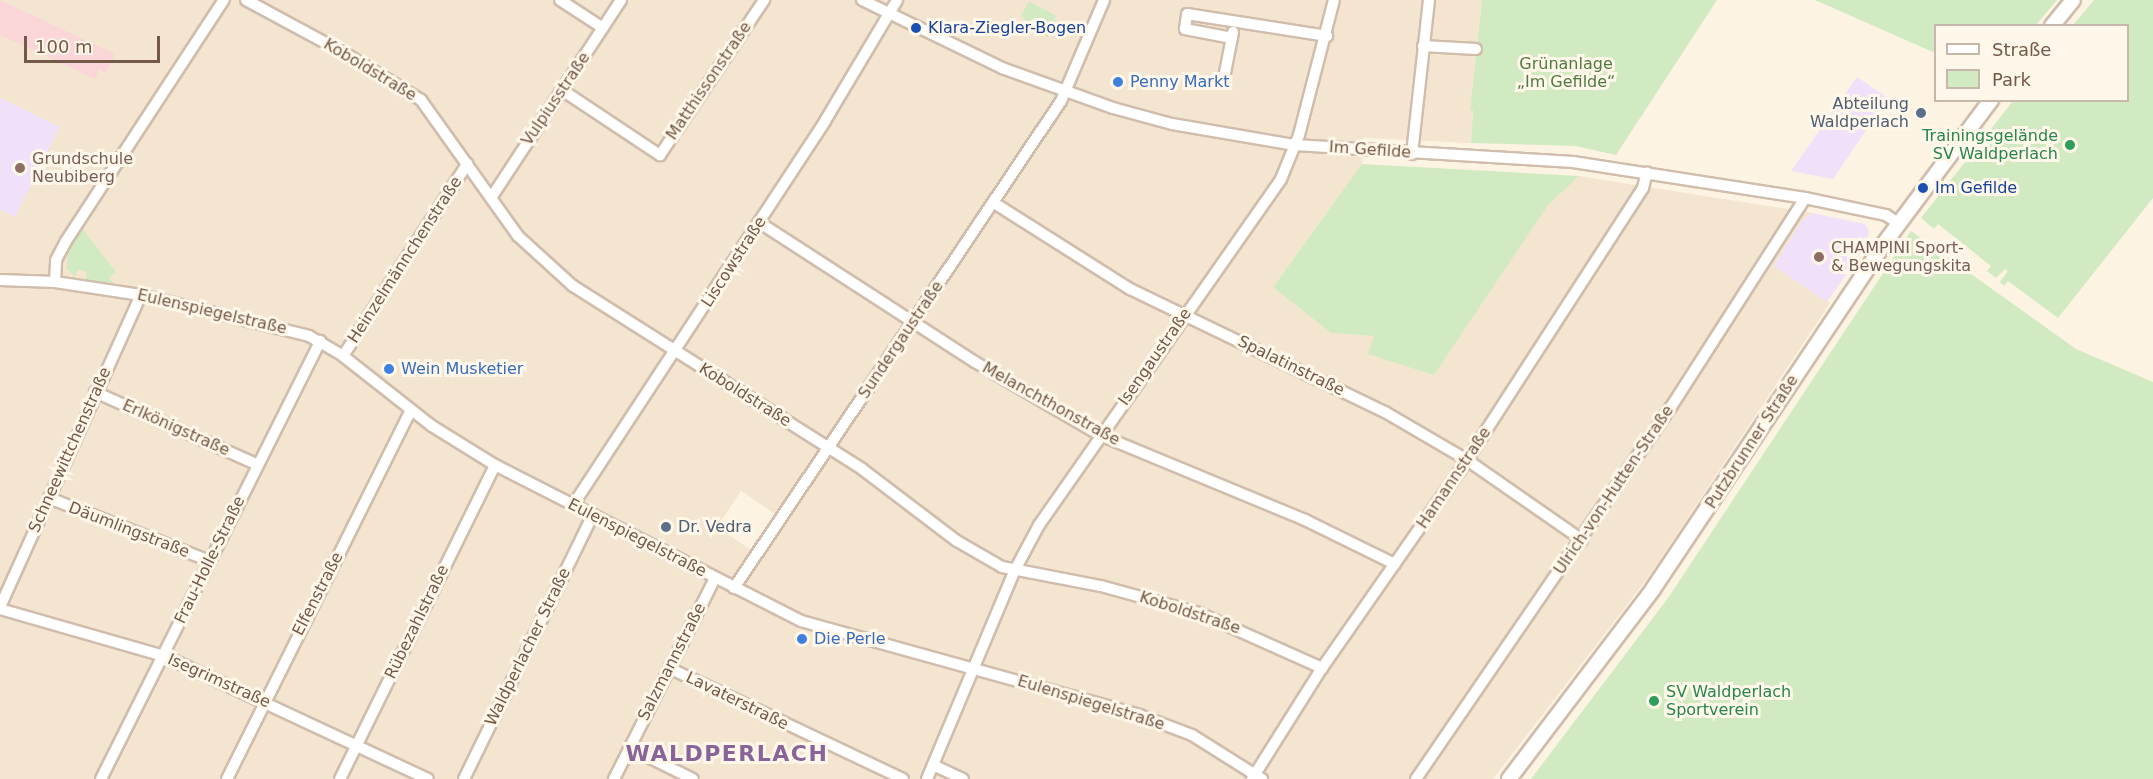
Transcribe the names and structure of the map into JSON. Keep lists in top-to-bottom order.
{
  "streets": {
    "main road": ["Putzbrunner Straße"],
    "street": [
      "Koboldstraße",
      "Matthissonstraße",
      "Vulpiusstraße",
      "Im Gefilde",
      "Heinzelmännchenstraße",
      "Liscowstraße",
      "Eulenspiegelstraße",
      "Sundergaustraße",
      "Isengaustraße",
      "Spalatinstraße",
      "Melanchthonstraße",
      "Erlkönigstraße",
      "Schneewittchenstraße",
      "Hamannstraße",
      "Ulrich-von-Hutten-Straße",
      "Däumlingstraße",
      "Frau-Holle-Straße",
      "Elfenstraße",
      "Rübezahlstraße",
      "Waldperlacher Straße",
      "Salzmannstraße",
      "Isegrimstraße",
      "Lavaterstraße"
    ]
  },
  "crossings": [
    ["Koboldstraße", "Vulpiusstraße"],
    ["Koboldstraße", "Heinzelmännchenstraße"],
    ["Koboldstraße", "Liscowstraße"],
    ["Koboldstraße", "Sundergaustraße"],
    ["Koboldstraße", "Isengaustraße"],
    ["Koboldstraße", "Hamannstraße"],
    ["Matthissonstraße", "Vulpiusstraße"],
    ["Im Gefilde", "Liscowstraße"],
    ["Im Gefilde", "Sundergaustraße"],
    ["Im Gefilde", "Isengaustraße"],
    ["Im Gefilde", "Putzbrunner Straße"],
    ["Im Gefilde", "Hamannstraße"],
    ["Im Gefilde", "Ulrich-von-Hutten-Straße"],
    ["Heinzelmännchenstraße", "Eulenspiegelstraße"],
    ["Liscowstraße", "Eulenspiegelstraße"],
    ["Liscowstraße", "Melanchthonstraße"],
    ["Eulenspiegelstraße", "Sundergaustraße"],
    ["Eulenspiegelstraße", "Isengaustraße"],
    ["Eulenspiegelstraße", "Schneewittchenstraße"],
    ["Eulenspiegelstraße", "Hamannstraße"],
    ["Eulenspiegelstraße", "Frau-Holle-Straße"],
    ["Eulenspiegelstraße", "Elfenstraße"],
    ["Eulenspiegelstraße", "Rübezahlstraße"],
    ["Eulenspiegelstraße", "Waldperlacher Straße"],
    ["Eulenspiegelstraße", "Salzmannstraße"],
    ["Sundergaustraße", "Spalatinstraße"],
    ["Sundergaustraße", "Melanchthonstraße"],
    ["Isengaustraße", "Spalatinstraße"],
    ["Isengaustraße", "Melanchthonstraße"],
    ["Spalatinstraße", "Hamannstraße"],
    ["Spalatinstraße", "Ulrich-von-Hutten-Straße"],
    ["Melanchthonstraße", "Hamannstraße"],
    ["Erlkönigstraße", "Schneewittchenstraße"],
    ["Erlkönigstraße", "Frau-Holle-Straße"],
    ["Schneewittchenstraße", "Däumlingstraße"],
    ["Schneewittchenstraße", "Isegrimstraße"],
    ["Däumlingstraße", "Frau-Holle-Straße"],
    ["Frau-Holle-Straße", "Isegrimstraße"],
    ["Elfenstraße", "Isegrimstraße"],
    ["Rübezahlstraße", "Isegrimstraße"],
    ["Salzmannstraße", "Lavaterstraße"]
  ],
  "districts": ["WALDPERLACH"],
  "parks": ["Grünanlage „Im Gefilde“"],
  "places": [
    "Klara-Ziegler-Bogen",
    "Penny Markt",
    "Abteilung Waldperlach",
    "Trainingsgelände SV Waldperlach",
    "Grundschule Neubiberg",
    "Im Gefilde",
    "CHAMPINI Sport- & Bewegungskita",
    "Wein Musketier",
    "Dr. Vedra",
    "Die Perle",
    "SV Waldperlach Sportverein"
  ],
  "legend": ["Straße", "Park"],
  "scale_bar": "100 m"
}
